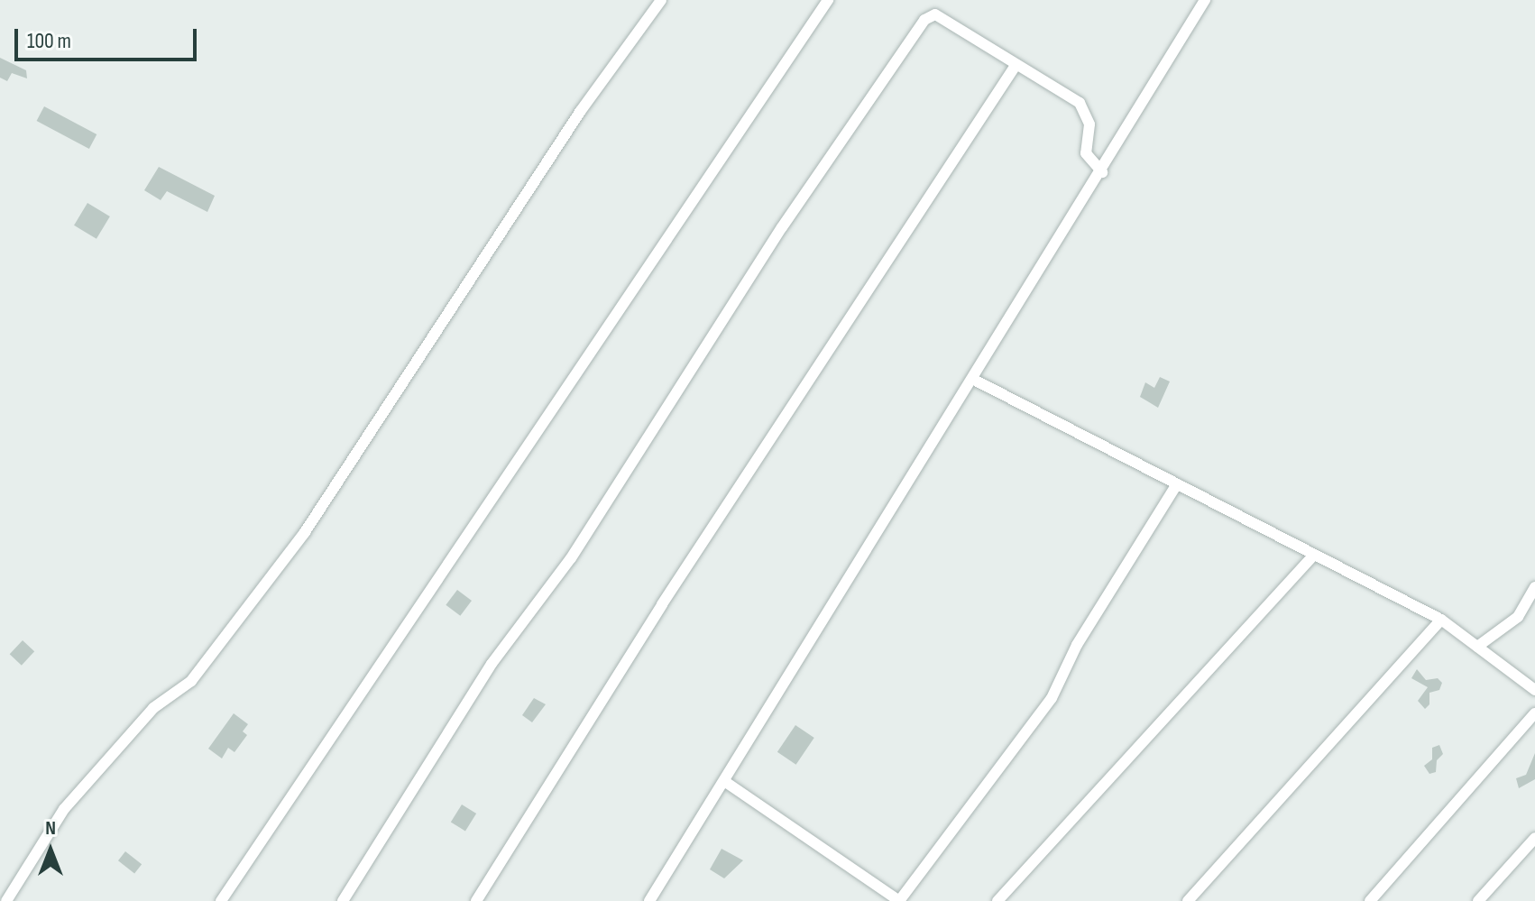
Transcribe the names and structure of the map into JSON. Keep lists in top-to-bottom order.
{
  "scale_bar": "100 m",
  "north": "top"
}
